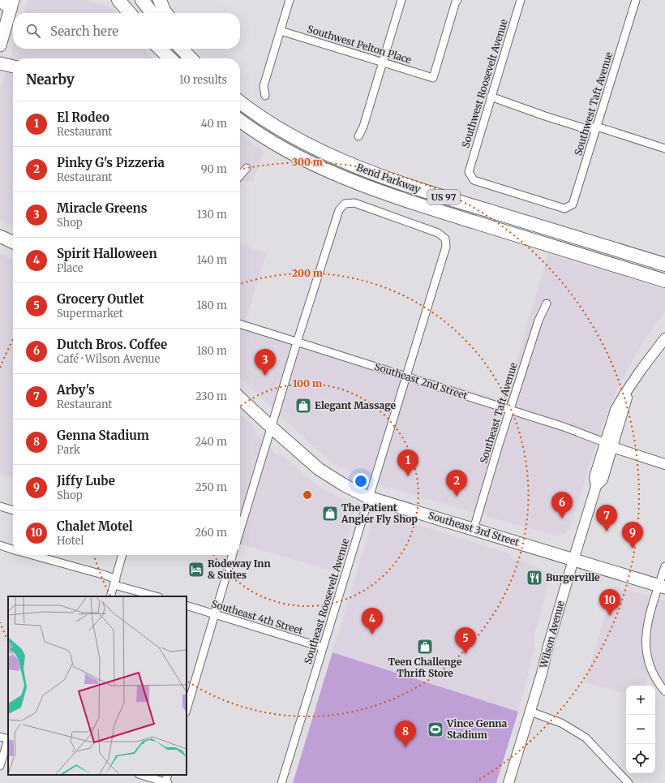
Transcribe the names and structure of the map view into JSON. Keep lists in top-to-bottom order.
{
  "streets": {
    "highway": ["Bend Parkway", "US 97"],
    "main road": ["Southeast 3rd Street"],
    "street": [
      "Southwest Pelton Place",
      "Southwest Roosevelt Avenue",
      "Southwest Taft Avenue",
      "Southeast 2nd Street",
      "Southeast Taft Avenue",
      "Southeast Roosevelt Avenue",
      "Southeast 4th Street",
      "Wilson Avenue"
    ]
  },
  "crossings": [
    ["Southwest Roosevelt Avenue", "Southwest Taft Avenue"],
    ["Southeast 2nd Street", "Southeast Taft Avenue"],
    ["Southeast 2nd Street", "Southeast Roosevelt Avenue"],
    ["Southeast 2nd Street", "Wilson Avenue"],
    ["Southeast Taft Avenue", "Southeast 3rd Street"],
    ["Southeast 3rd Street", "Southeast Roosevelt Avenue"],
    ["Southeast 3rd Street", "Wilson Avenue"],
    ["Southeast Roosevelt Avenue", "Southeast 4th Street"]
  ],
  "places": {
    "shop": ["Elegant Massage", "The Patient Angler Fly Shop", "Teen Challenge Thrift Store"],
    "hotel": ["Rodeway Inn & Suites"],
    "restaurant": ["Burgerville"],
    "sports": ["Vince Genna Stadium"]
  },
  "page": {
    "search": "Search here",
    "heading": ["Nearby", "10 results"],
    "list": [
      {
        "mark": "1",
        "name": "El Rodeo",
        "note": "Restaurant",
        "value": "40 m"
      },
      {
        "mark": "2",
        "name": "Pinky G's Pizzeria",
        "note": "Restaurant",
        "value": "90 m"
      },
      {
        "mark": "3",
        "name": "Miracle Greens",
        "note": "Shop",
        "value": "130 m"
      },
      {
        "mark": "4",
        "name": "Spirit Halloween",
        "note": "Place",
        "value": "140 m"
      },
      {
        "mark": "5",
        "name": "Grocery Outlet",
        "note": "Supermarket",
        "value": "180 m"
      },
      {
        "mark": "6",
        "name": "Dutch Bros. Coffee",
        "note": "Café · Wilson Avenue",
        "value": "180 m"
      },
      {
        "mark": "7",
        "name": "Arby's",
        "note": "Restaurant",
        "value": "230 m"
      },
      {
        "mark": "8",
        "name": "Genna Stadium",
        "note": "Park",
        "value": "240 m"
      },
      {
        "mark": "9",
        "name": "Jiffy Lube",
        "note": "Shop",
        "value": "250 m"
      },
      {
        "mark": "10",
        "name": "Chalet Motel",
        "note": "Hotel",
        "value": "260 m"
      }
    ],
    "pins": [
      "3",
      "1",
      "2",
      "6",
      "7",
      "9",
      "10",
      "4",
      "5",
      "8"
    ],
    "map_buttons": ["+", "−"]
  },
  "rings": ["300 m", "200 m", "100 m"]
}
